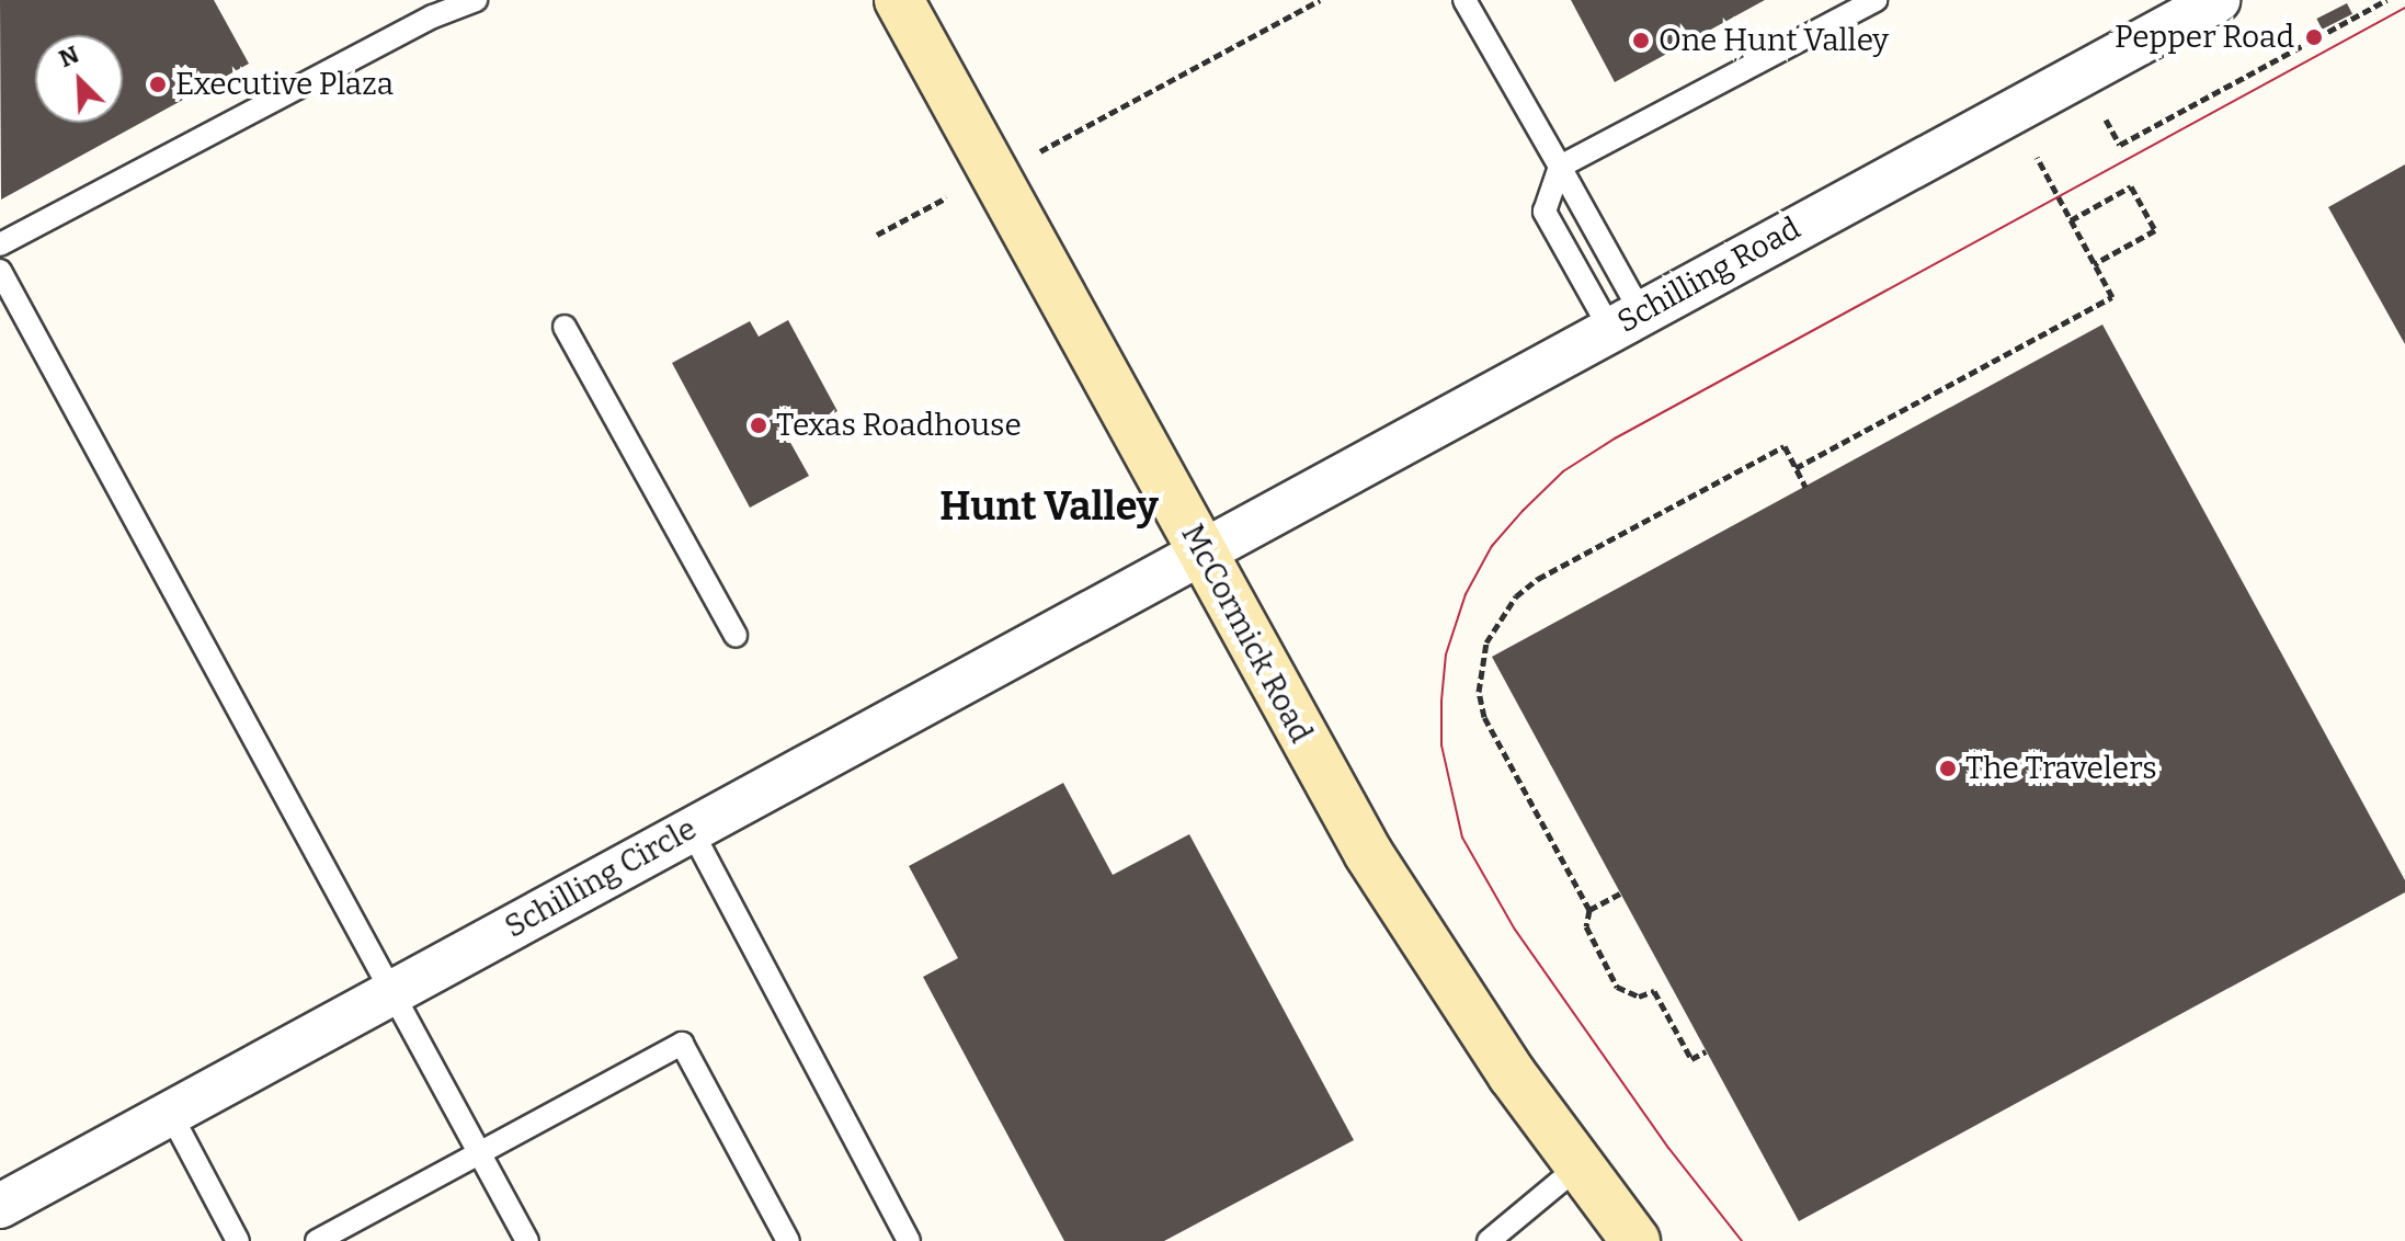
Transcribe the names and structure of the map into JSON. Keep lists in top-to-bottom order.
{
  "streets": {
    "main road": ["McCormick Road"],
    "street": ["Schilling Road", "Schilling Circle"]
  },
  "crossings": [
    ["Schilling Road", "McCormick Road"],
    ["Schilling Road", "Schilling Circle"],
    ["McCormick Road", "Schilling Circle"]
  ],
  "districts": ["Hunt Valley"],
  "places": [
    "Pepper Road",
    "One Hunt Valley",
    "Executive Plaza",
    "Texas Roadhouse",
    "The Travelers"
  ],
  "north": "top left"
}
